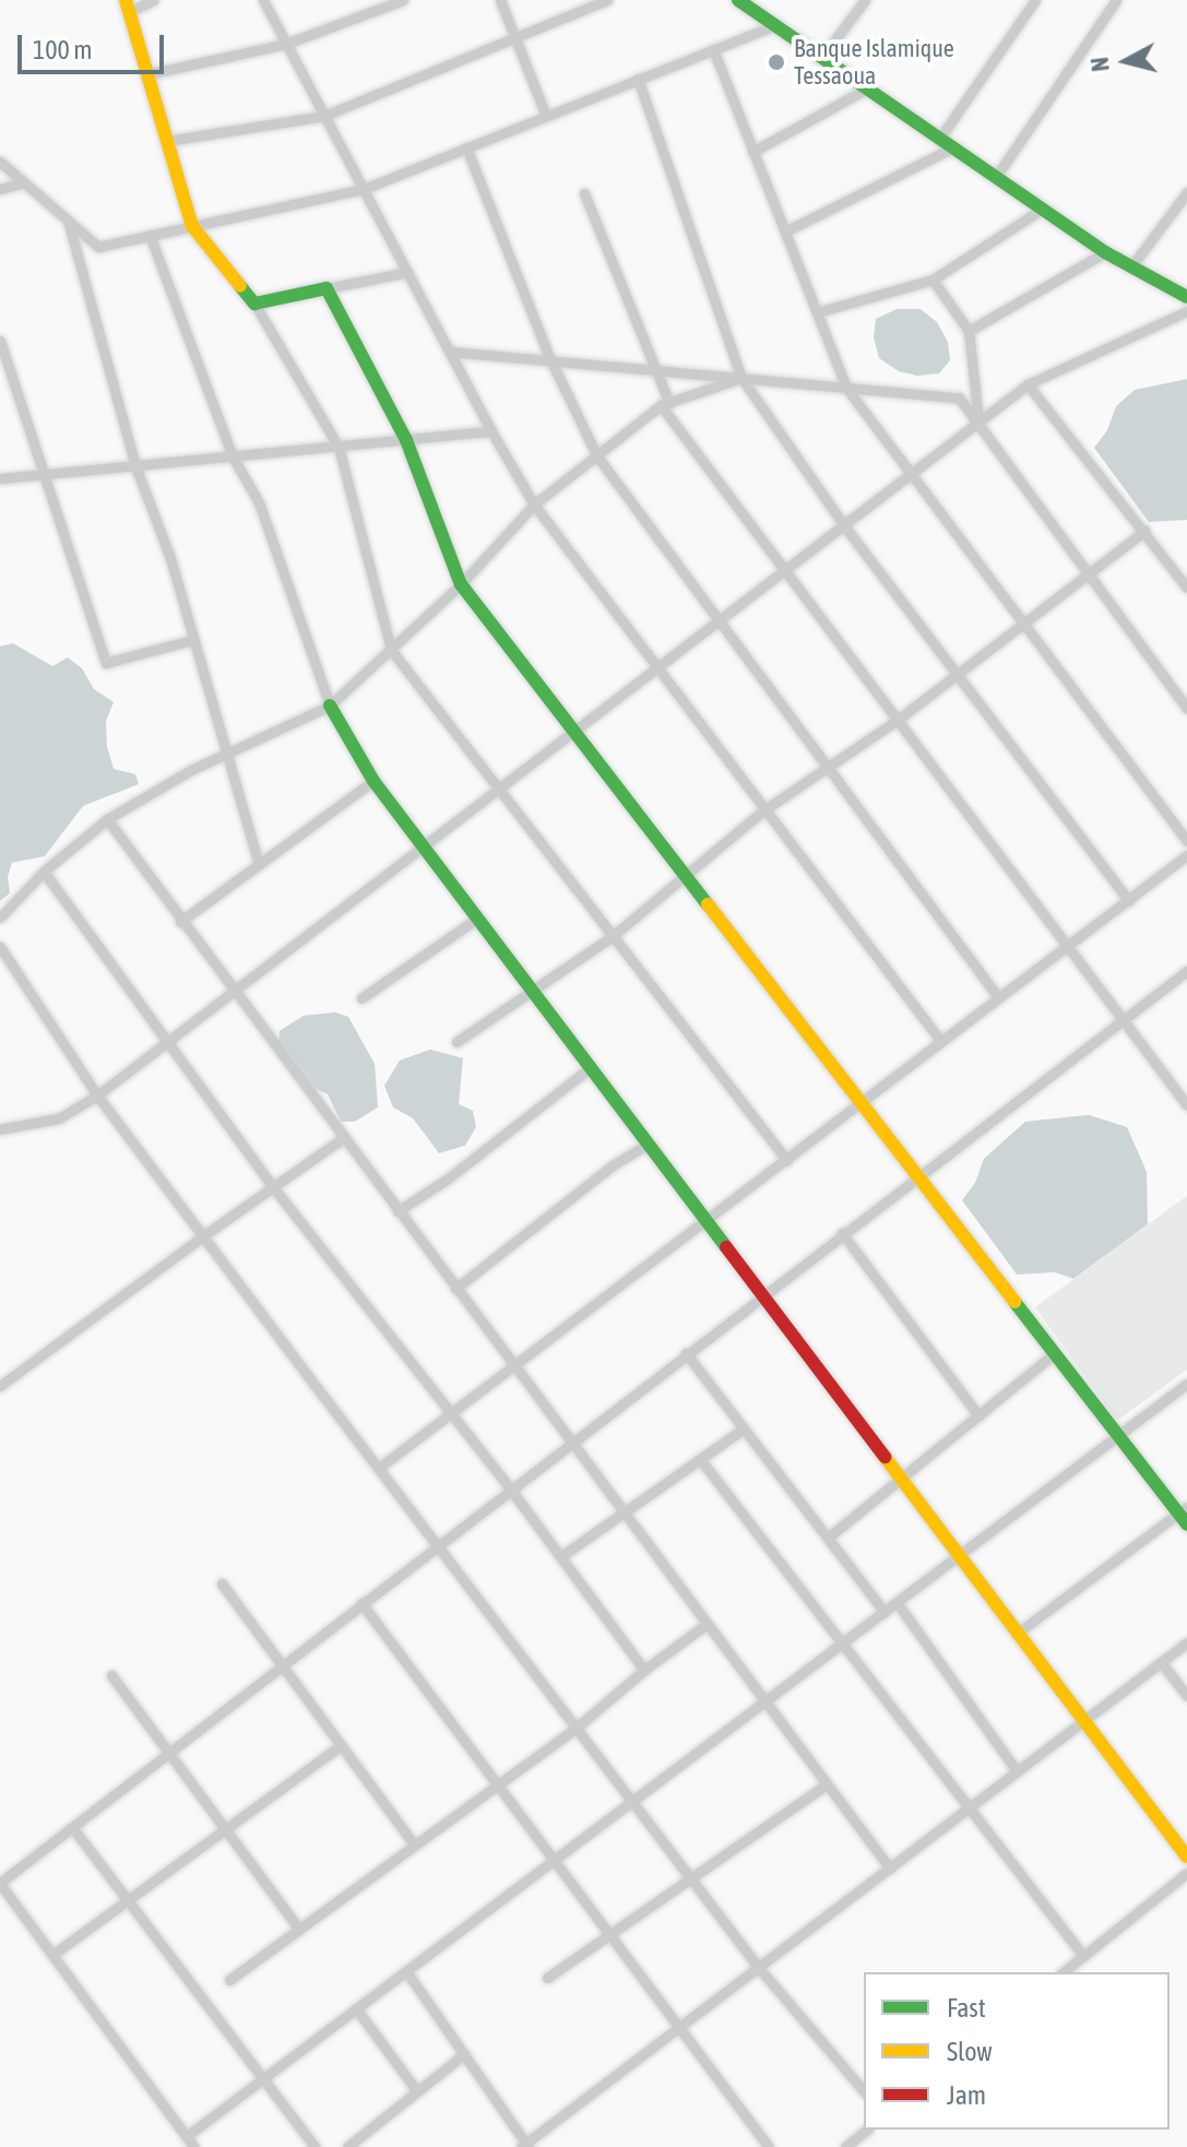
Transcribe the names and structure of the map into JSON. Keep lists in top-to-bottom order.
{
  "places": ["Banque Islamique Tessaoua"],
  "legend": ["Fast", "Slow", "Jam"],
  "scale_bar": "100 m",
  "north": "left"
}
